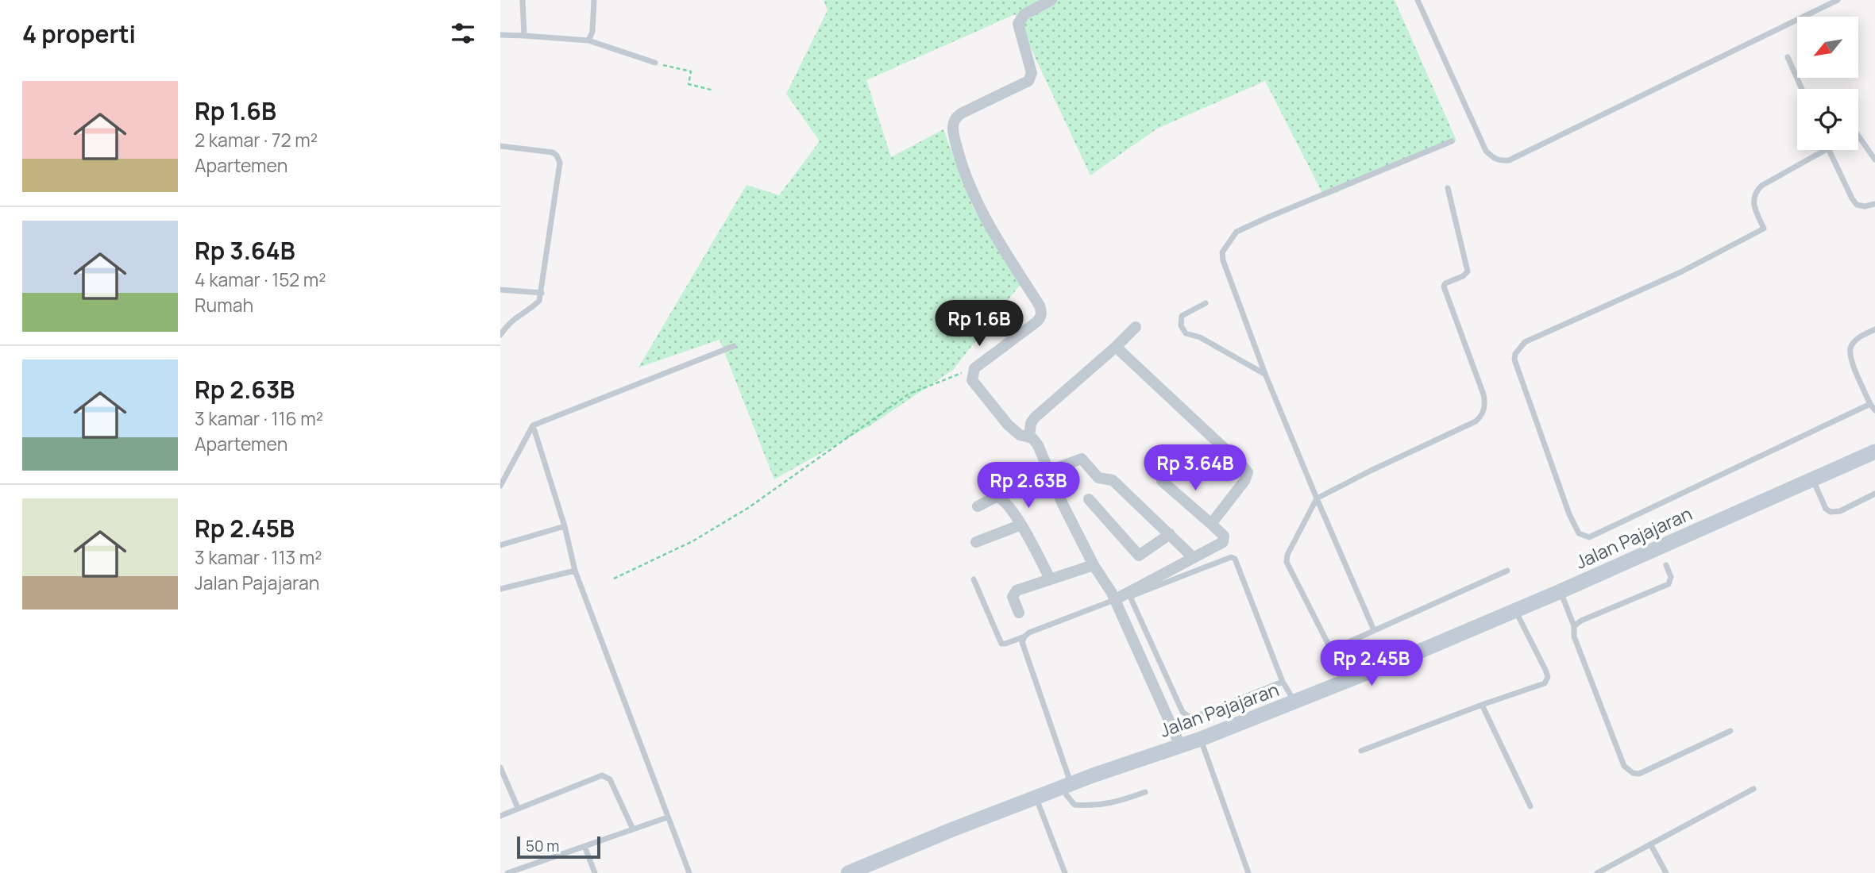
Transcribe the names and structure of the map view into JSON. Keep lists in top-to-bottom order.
{
  "streets": {
    "main road": ["Jalan Pajajaran"]
  },
  "scale_bar": "50 m",
  "north": "bottom left",
  "page": {
    "heading": "4 properti",
    "list": [
      {
        "name": "Rp 1.6B",
        "note": "2 kamar · 72 m² · Apartemen"
      },
      {
        "name": "Rp 3.64B",
        "note": "4 kamar · 152 m² · Rumah"
      },
      {
        "name": "Rp 2.63B",
        "note": "3 kamar · 116 m² · Apartemen"
      },
      {
        "name": "Rp 2.45B",
        "note": "3 kamar · 113 m² · Jalan Pajajaran"
      }
    ],
    "price": [
      "Rp 1.6B",
      "Rp 3.64B",
      "Rp 2.63B",
      "Rp 2.45B"
    ],
    "scale": "50 m"
  }
}
